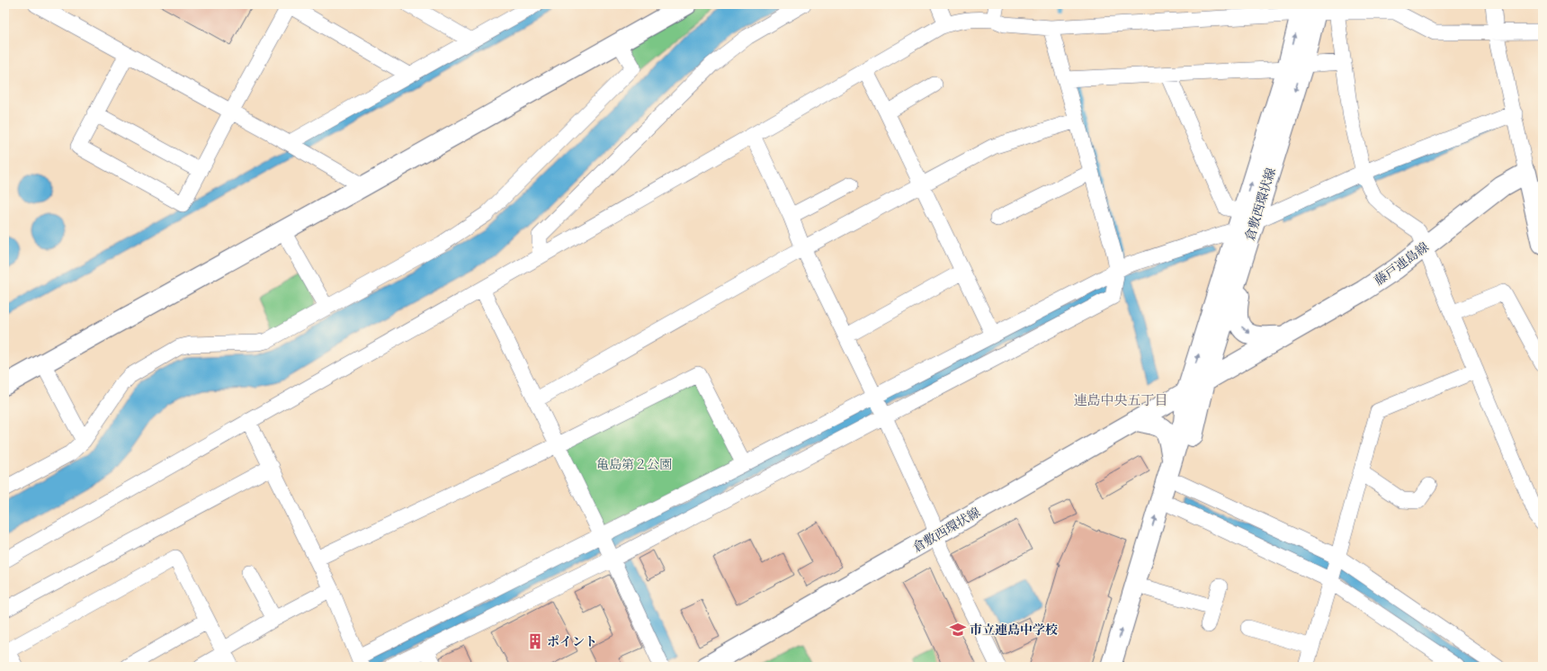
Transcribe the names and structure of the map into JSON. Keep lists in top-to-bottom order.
{
  "streets": {
    "main road": ["倉敷西環状線", "藤戸連島線"]
  },
  "crossings": [
    ["倉敷西環状線", "藤戸連島線"]
  ],
  "districts": ["連島中央五丁目"],
  "parks": ["亀島第２公園"],
  "places": {
    "school or university": ["市立連島中学校"],
    "building": ["ポイント"]
  }
}
